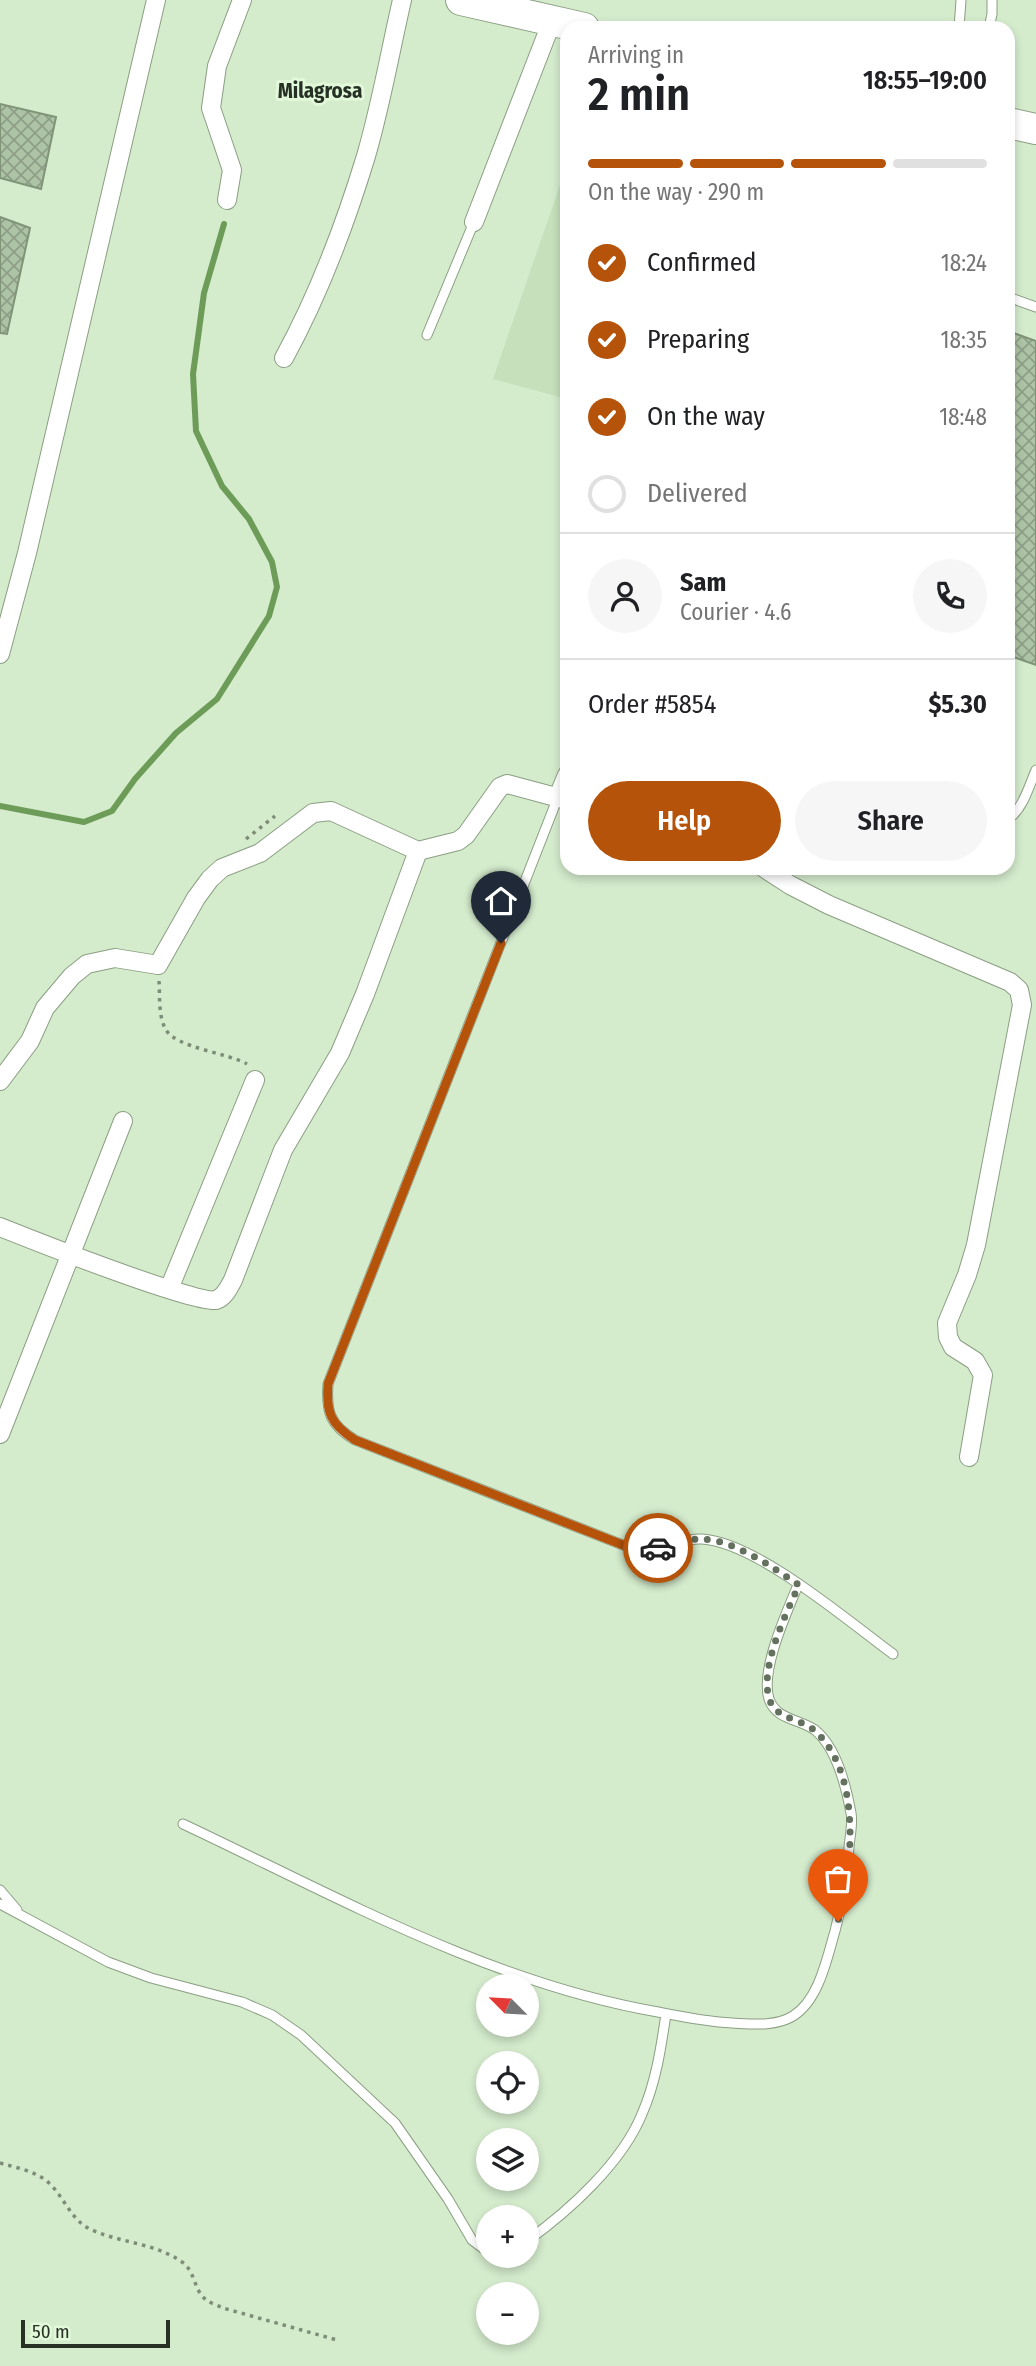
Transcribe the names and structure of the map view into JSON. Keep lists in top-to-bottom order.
{
  "districts": ["Milagrosa"],
  "scale_bar": "50 m",
  "north": "top left",
  "page": {
    "heading": ["2 min", "Arriving in", "18:55–19:00"],
    "panel": [
      "Sam",
      "Courier · 4.6",
      "Order #5854",
      "$5.30"
    ],
    "bar": "On the way · 290 m",
    "list": [
      ["Confirmed", "18:24"],
      ["Preparing", "18:35"],
      ["On the way", "18:48"],
      "Delivered"
    ],
    "buttons": ["Help", "Share"],
    "map_buttons": ["+", "−"],
    "scale": "50 m"
  }
}
